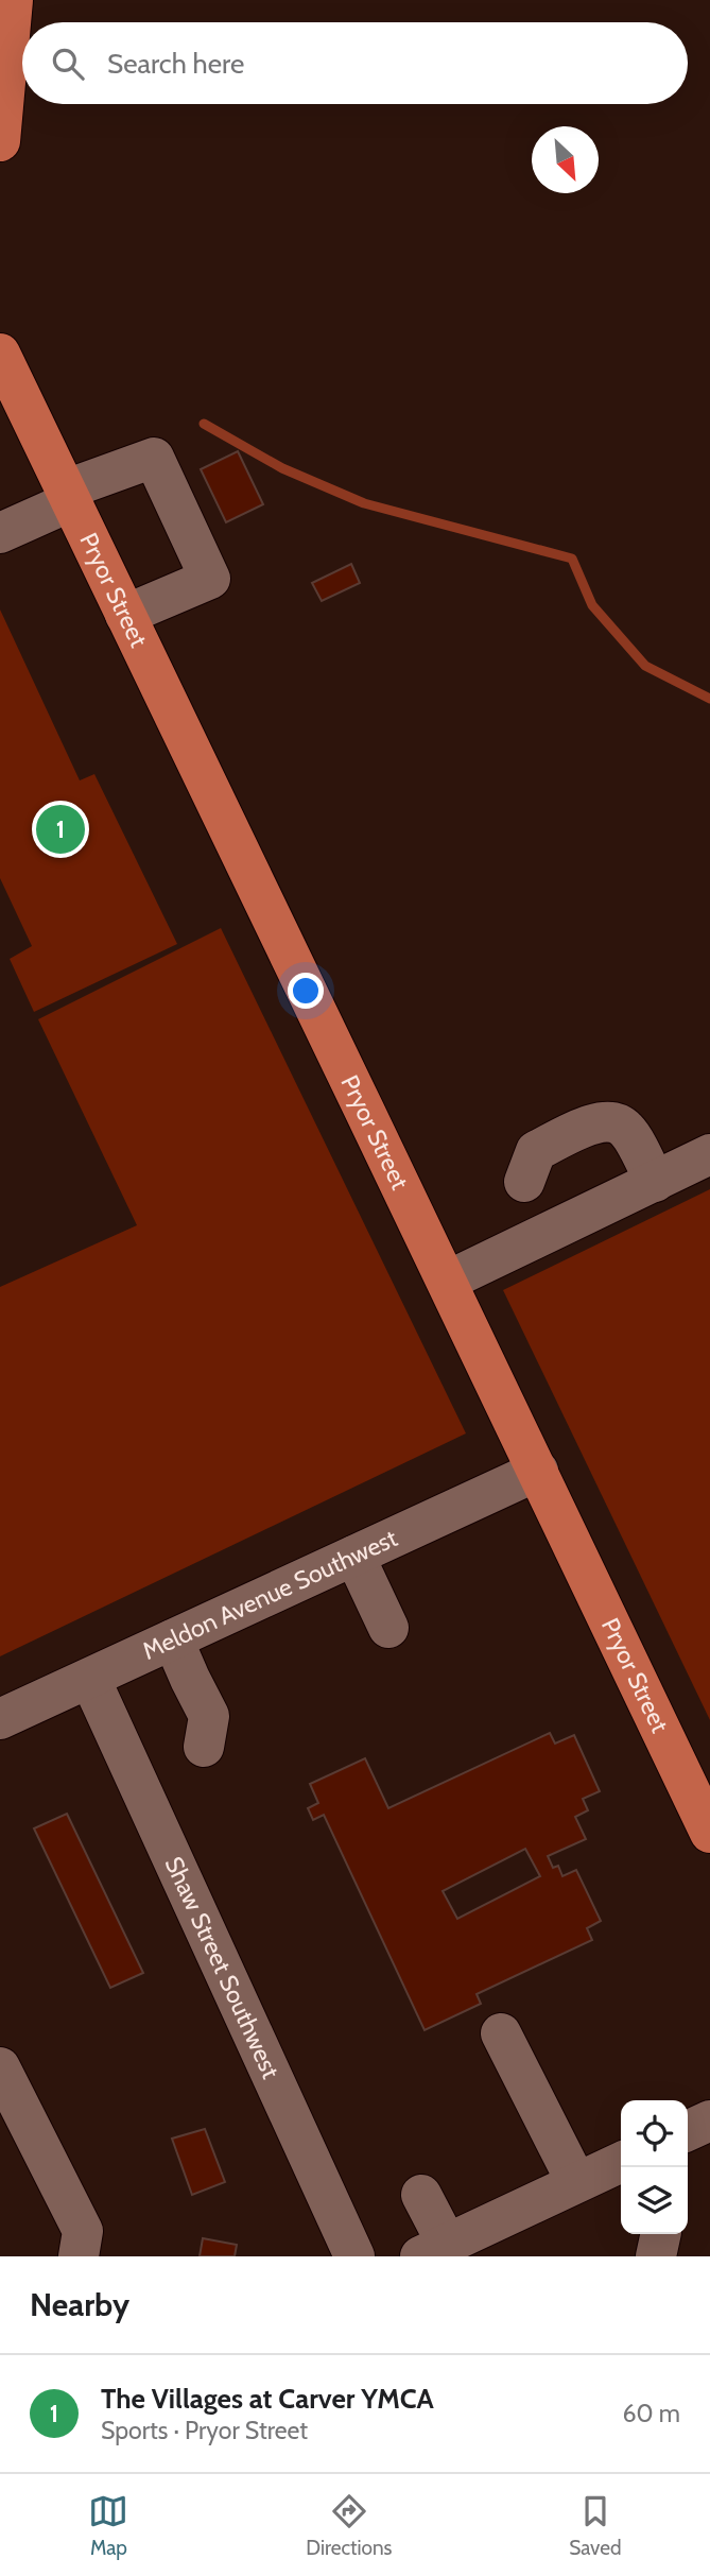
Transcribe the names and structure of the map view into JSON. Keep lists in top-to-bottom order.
{
  "streets": {
    "main road": ["Pryor Street"],
    "street": ["Meldon Avenue Southwest", "Shaw Street Southwest"]
  },
  "crossings": [
    ["Pryor Street", "Meldon Avenue Southwest"],
    ["Meldon Avenue Southwest", "Shaw Street Southwest"]
  ],
  "north": "bottom right",
  "page": {
    "search": "Search here",
    "pins": "1",
    "heading": "Nearby",
    "list": [
      {
        "mark": "1",
        "name": "The Villages at Carver YMCA",
        "note": "Sports · Pryor Street",
        "value": "60 m"
      }
    ],
    "nav": ["Map", "Directions", "Saved"]
  }
}
